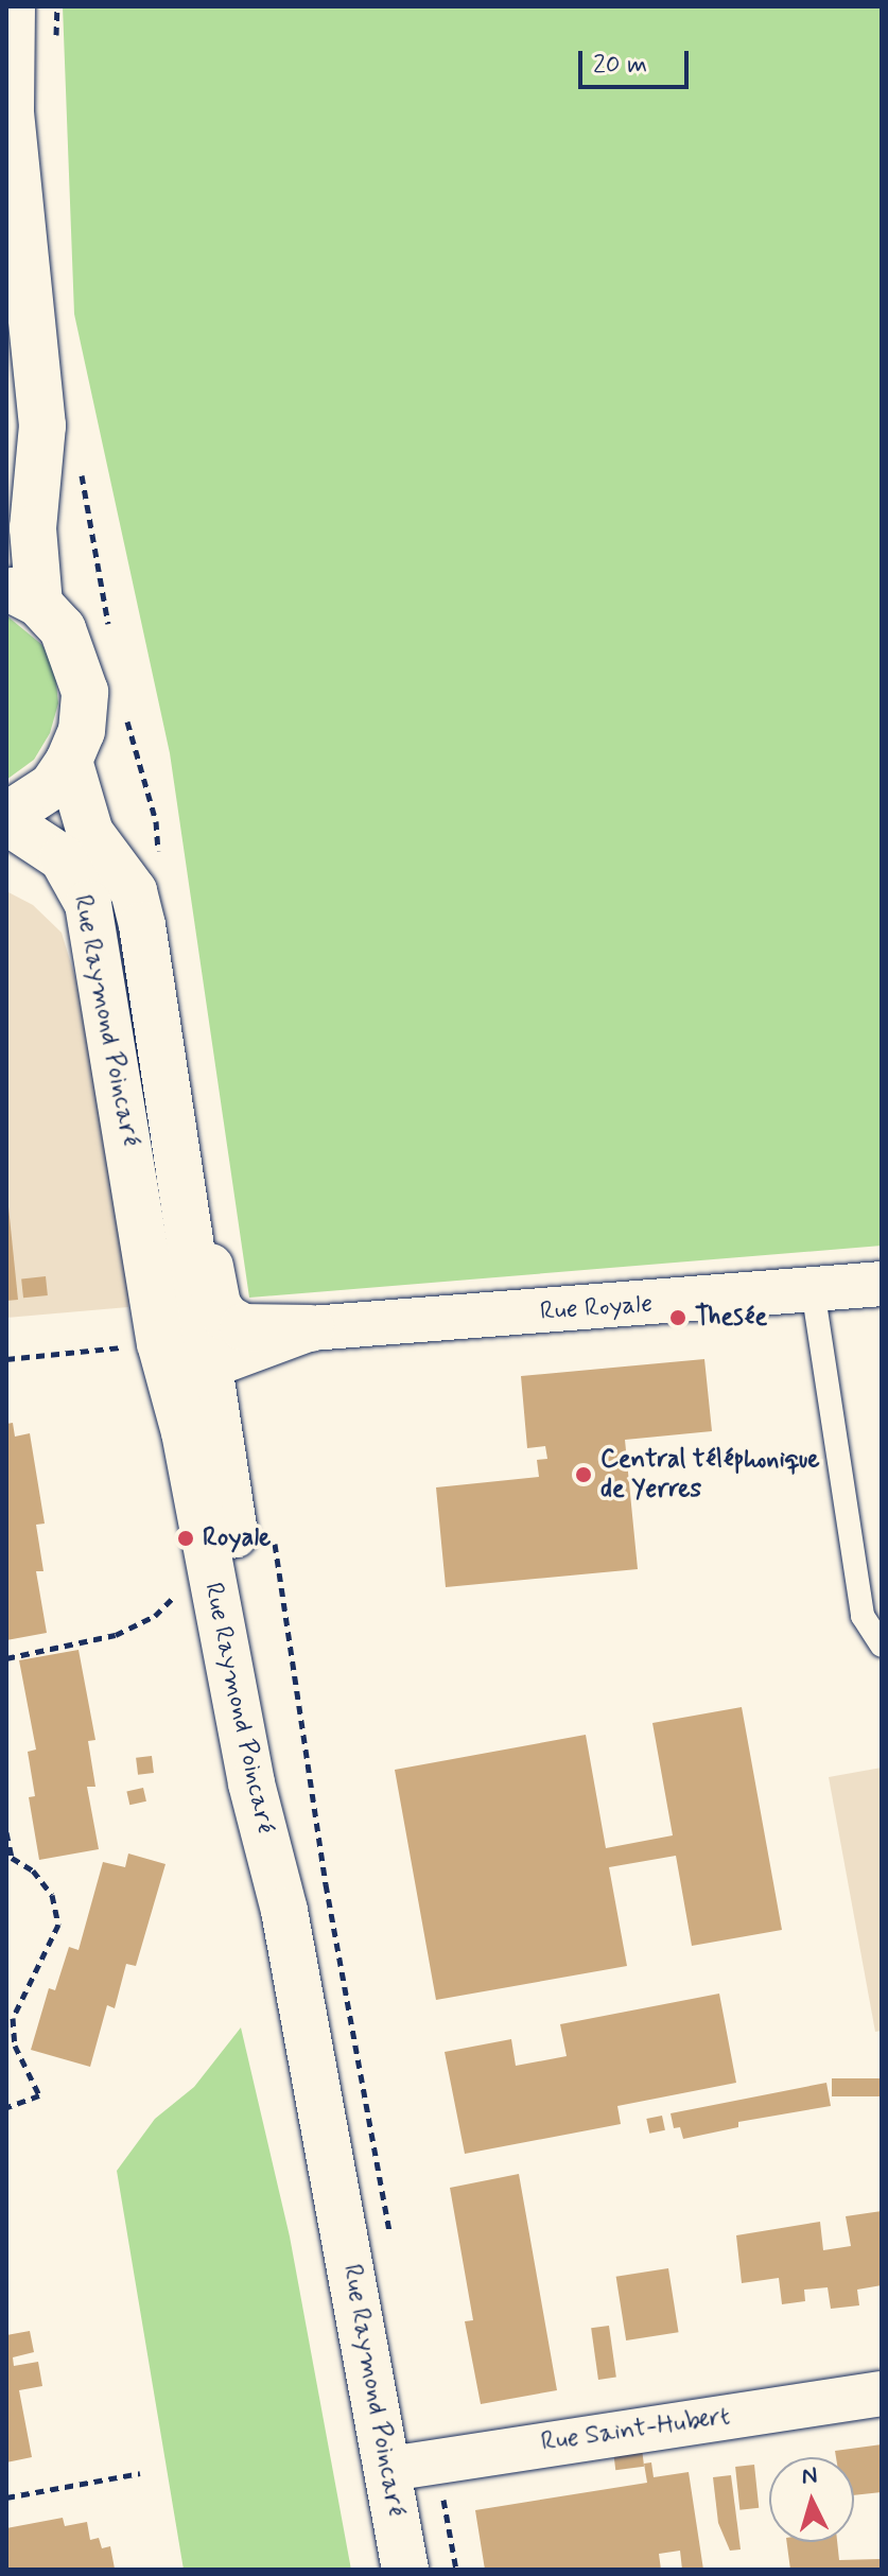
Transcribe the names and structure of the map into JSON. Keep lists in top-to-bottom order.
{
  "streets": {
    "main road": ["Rue Raymond Poincaré"],
    "street": ["Rue Royale", "Rue Saint-Hubert"]
  },
  "crossings": [
    ["Rue Raymond Poincaré", "Rue Royale"],
    ["Rue Raymond Poincaré", "Rue Saint-Hubert"]
  ],
  "places": ["Thesée", "Central téléphonique de Yerres", "Royale"],
  "scale_bar": "20 m",
  "north": "top"
}
